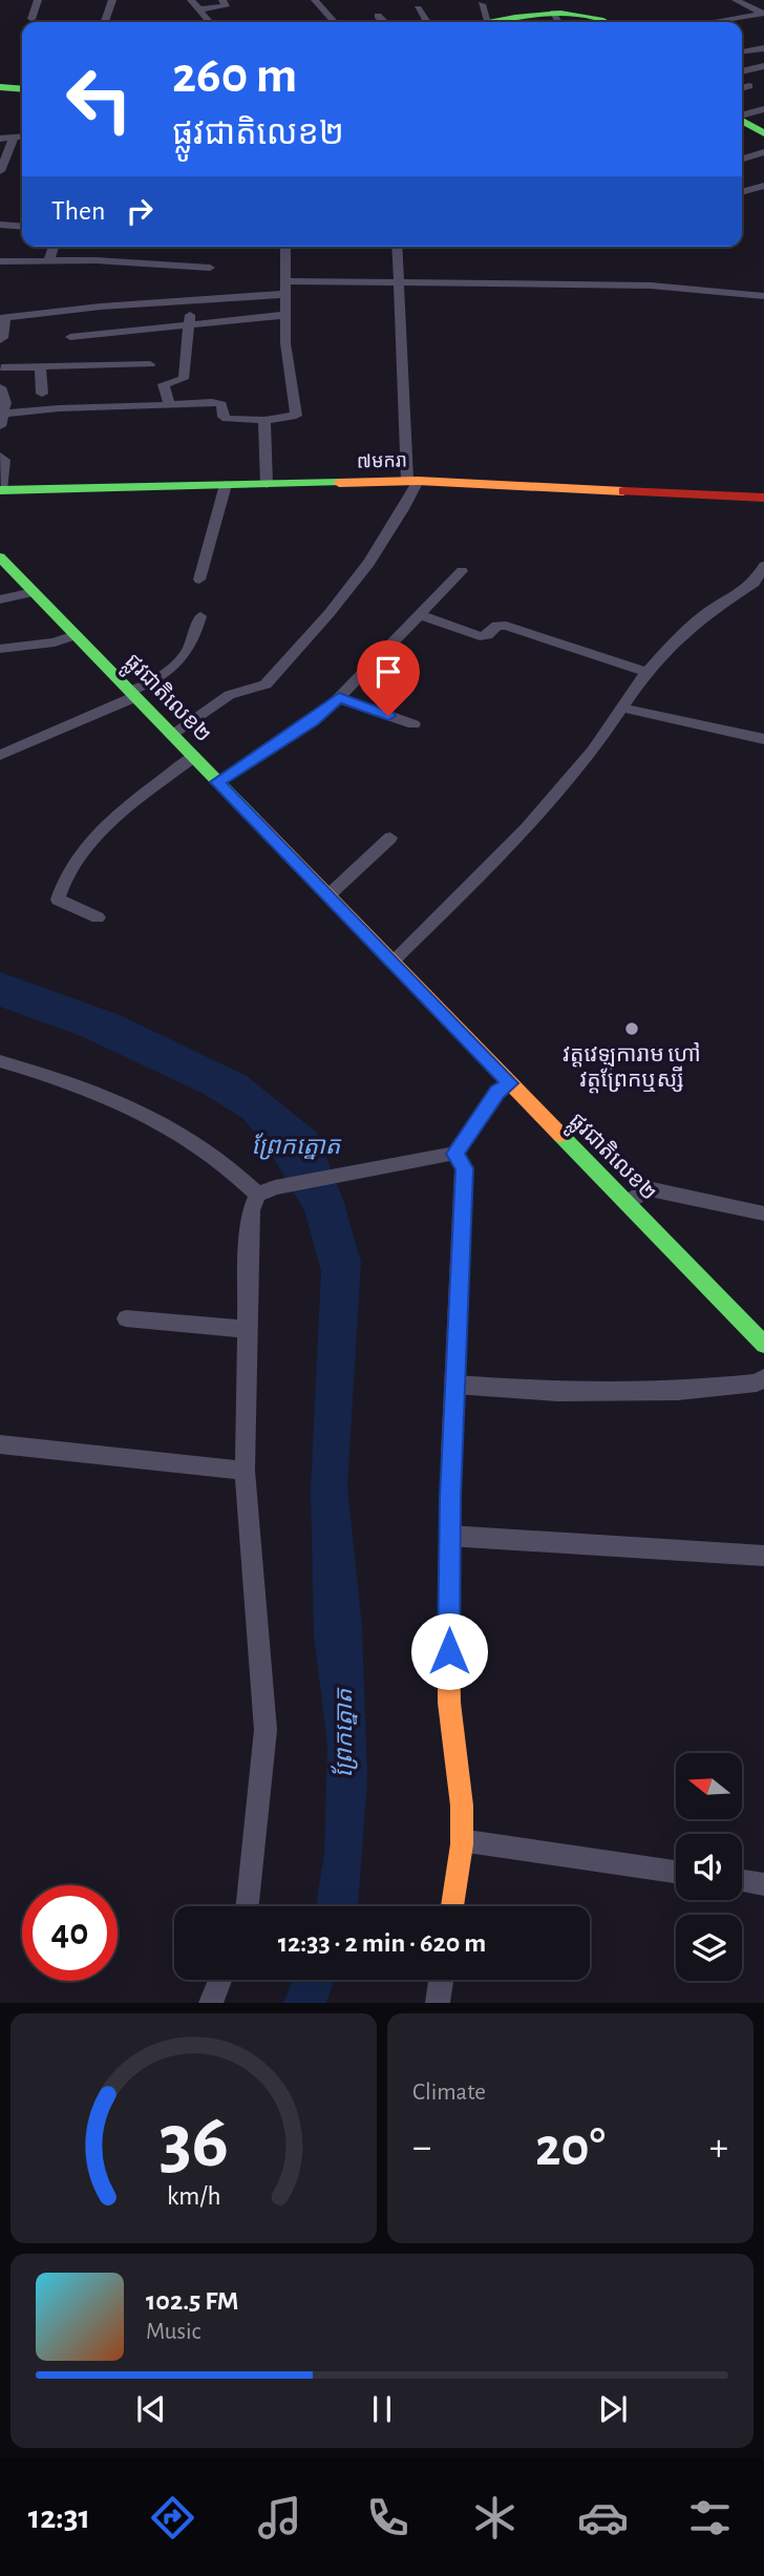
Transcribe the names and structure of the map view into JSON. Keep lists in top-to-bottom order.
{
  "streets": {
    "main road": ["៧មករា", "ផ្លូវជាតិលេខ២"]
  },
  "water": ["ព្រែកត្នោត"],
  "places": ["វត្តវេឡុការាម ហៅ វត្តព្រែកឬស្សី"],
  "north": "left",
  "page": {
    "turn": ["260 m", "ផ្លូវជាតិលេខ២"],
    "then": "Then",
    "limit": "40",
    "trip": "12:33 · 2 min · 620 m",
    "tile": "Climate",
    "heat": ["−", "20°", "+"],
    "song": ["102.5 FM", "Music"],
    "tabs": "12:31",
    "gauge": ["36", "km/h"]
  }
}
